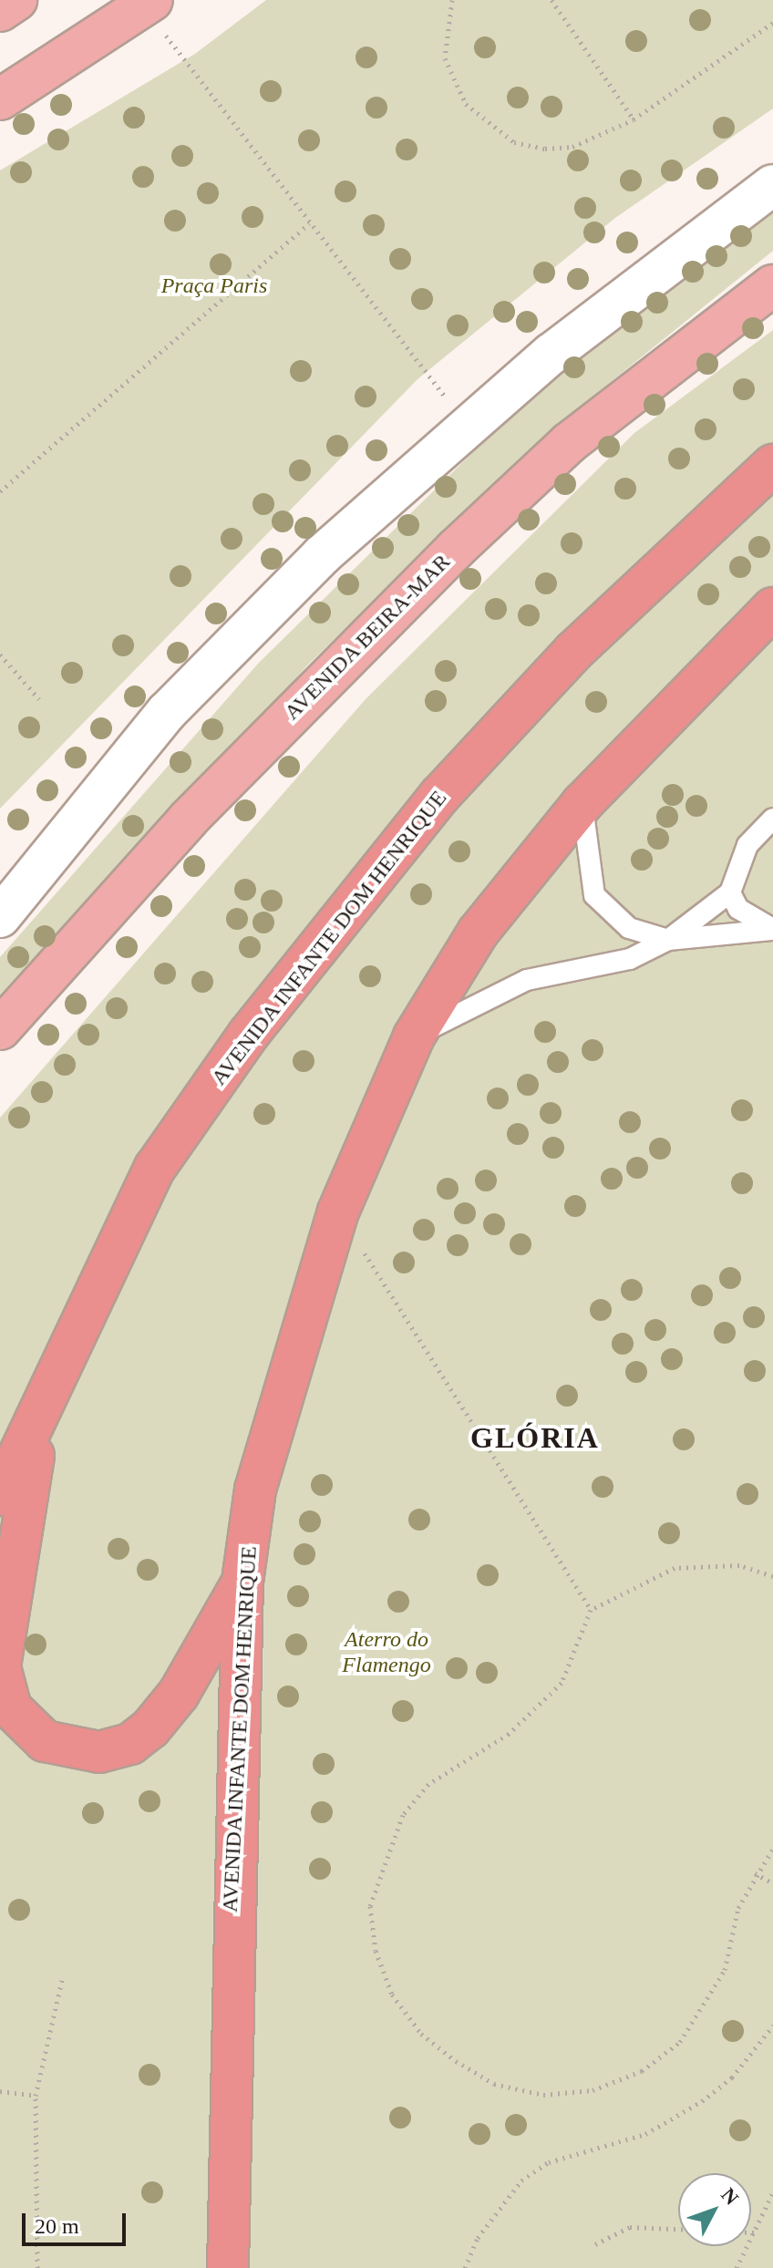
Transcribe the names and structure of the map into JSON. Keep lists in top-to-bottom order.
{
  "streets": {
    "highway": ["AVENIDA INFANTE DOM HENRIQUE"],
    "main road": ["AVENIDA BEIRA-MAR"]
  },
  "districts": ["GLÓRIA"],
  "parks": ["Praça Paris", "Aterro do Flamengo"],
  "scale_bar": "20 m",
  "north": "top right"
}
